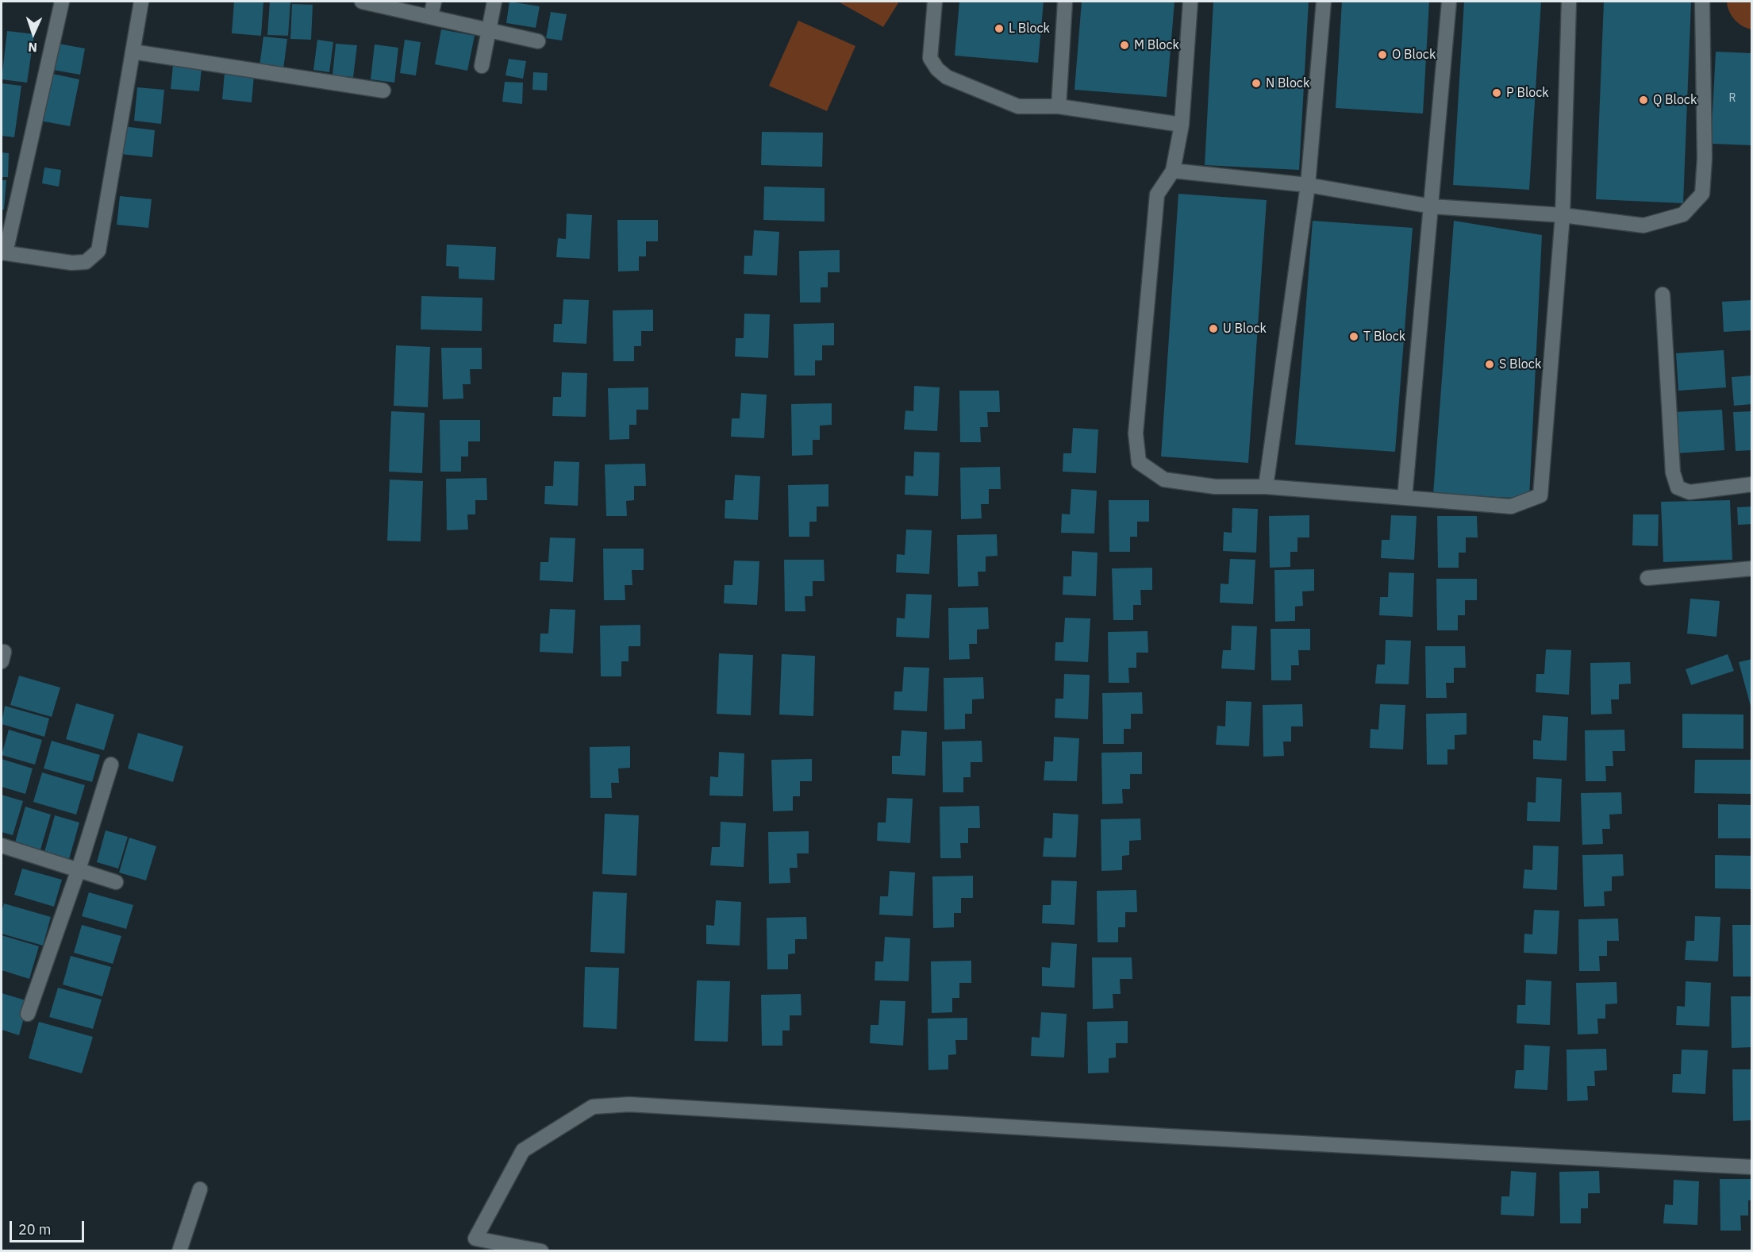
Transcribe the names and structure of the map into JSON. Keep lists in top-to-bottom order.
{
  "places": [
    "L Block",
    "M Block",
    "O Block",
    "N Block",
    "P Block",
    "Q Block",
    "U Block",
    "T Block",
    "S Block"
  ],
  "house_numbers": ["R"],
  "scale_bar": "20 m",
  "north": "bottom"
}
